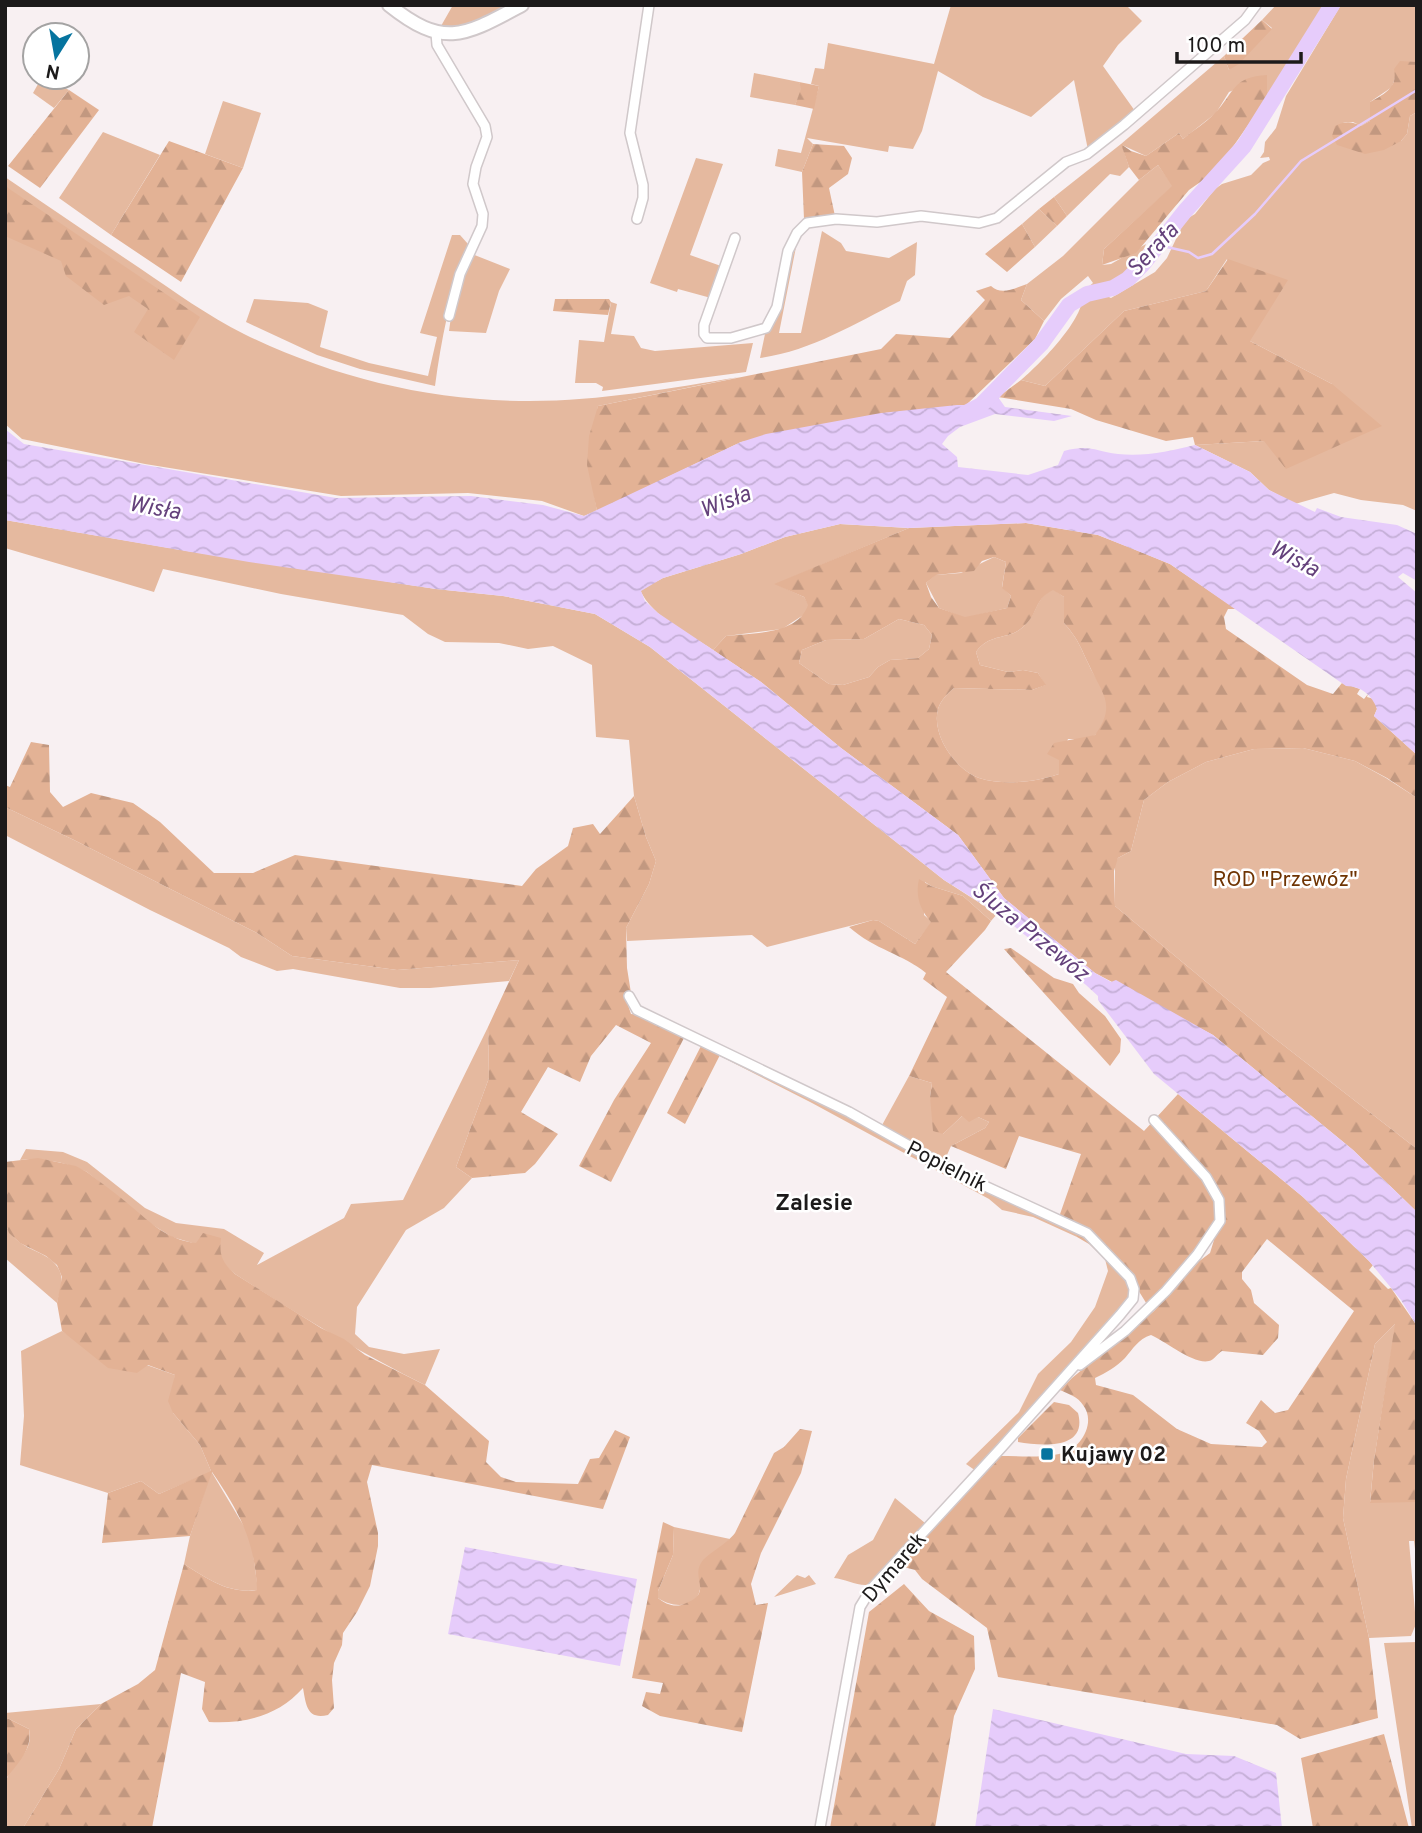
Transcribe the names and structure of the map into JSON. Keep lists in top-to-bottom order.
{
  "streets": {
    "street": ["Popielnik", "Dymarek"]
  },
  "crossings": [
    ["Popielnik", "Dymarek"]
  ],
  "districts": ["Zalesie"],
  "water": ["Serafa", "Wisła", "Śluza Przewóz"],
  "parks": ["ROD \"Przewóz\""],
  "places": {
    "transit": ["Kujawy 02"]
  },
  "scale_bar": "100 m",
  "north": "bottom"
}
